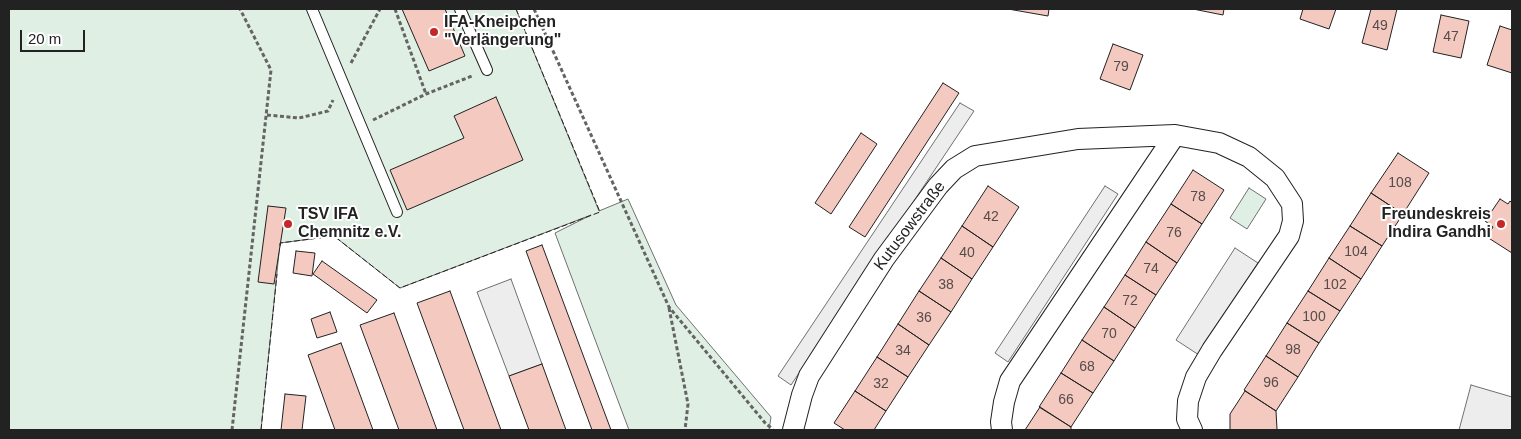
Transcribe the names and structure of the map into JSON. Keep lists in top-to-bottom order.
{
  "streets": {
    "street": ["Kutusowstraße"]
  },
  "places": ["IFA-Kneipchen \"Verlängerung\"", "TSV IFA Chemnitz e.V.", "Freundeskreis Indira Gandhi"],
  "house_numbers": [
    "49",
    "47",
    "79",
    "108",
    "78",
    "42",
    "76",
    "104",
    "40",
    "74",
    "38",
    "102",
    "72",
    "100",
    "36",
    "70",
    "98",
    "34",
    "68",
    "96",
    "32",
    "66"
  ],
  "scale_bar": "20 m"
}
